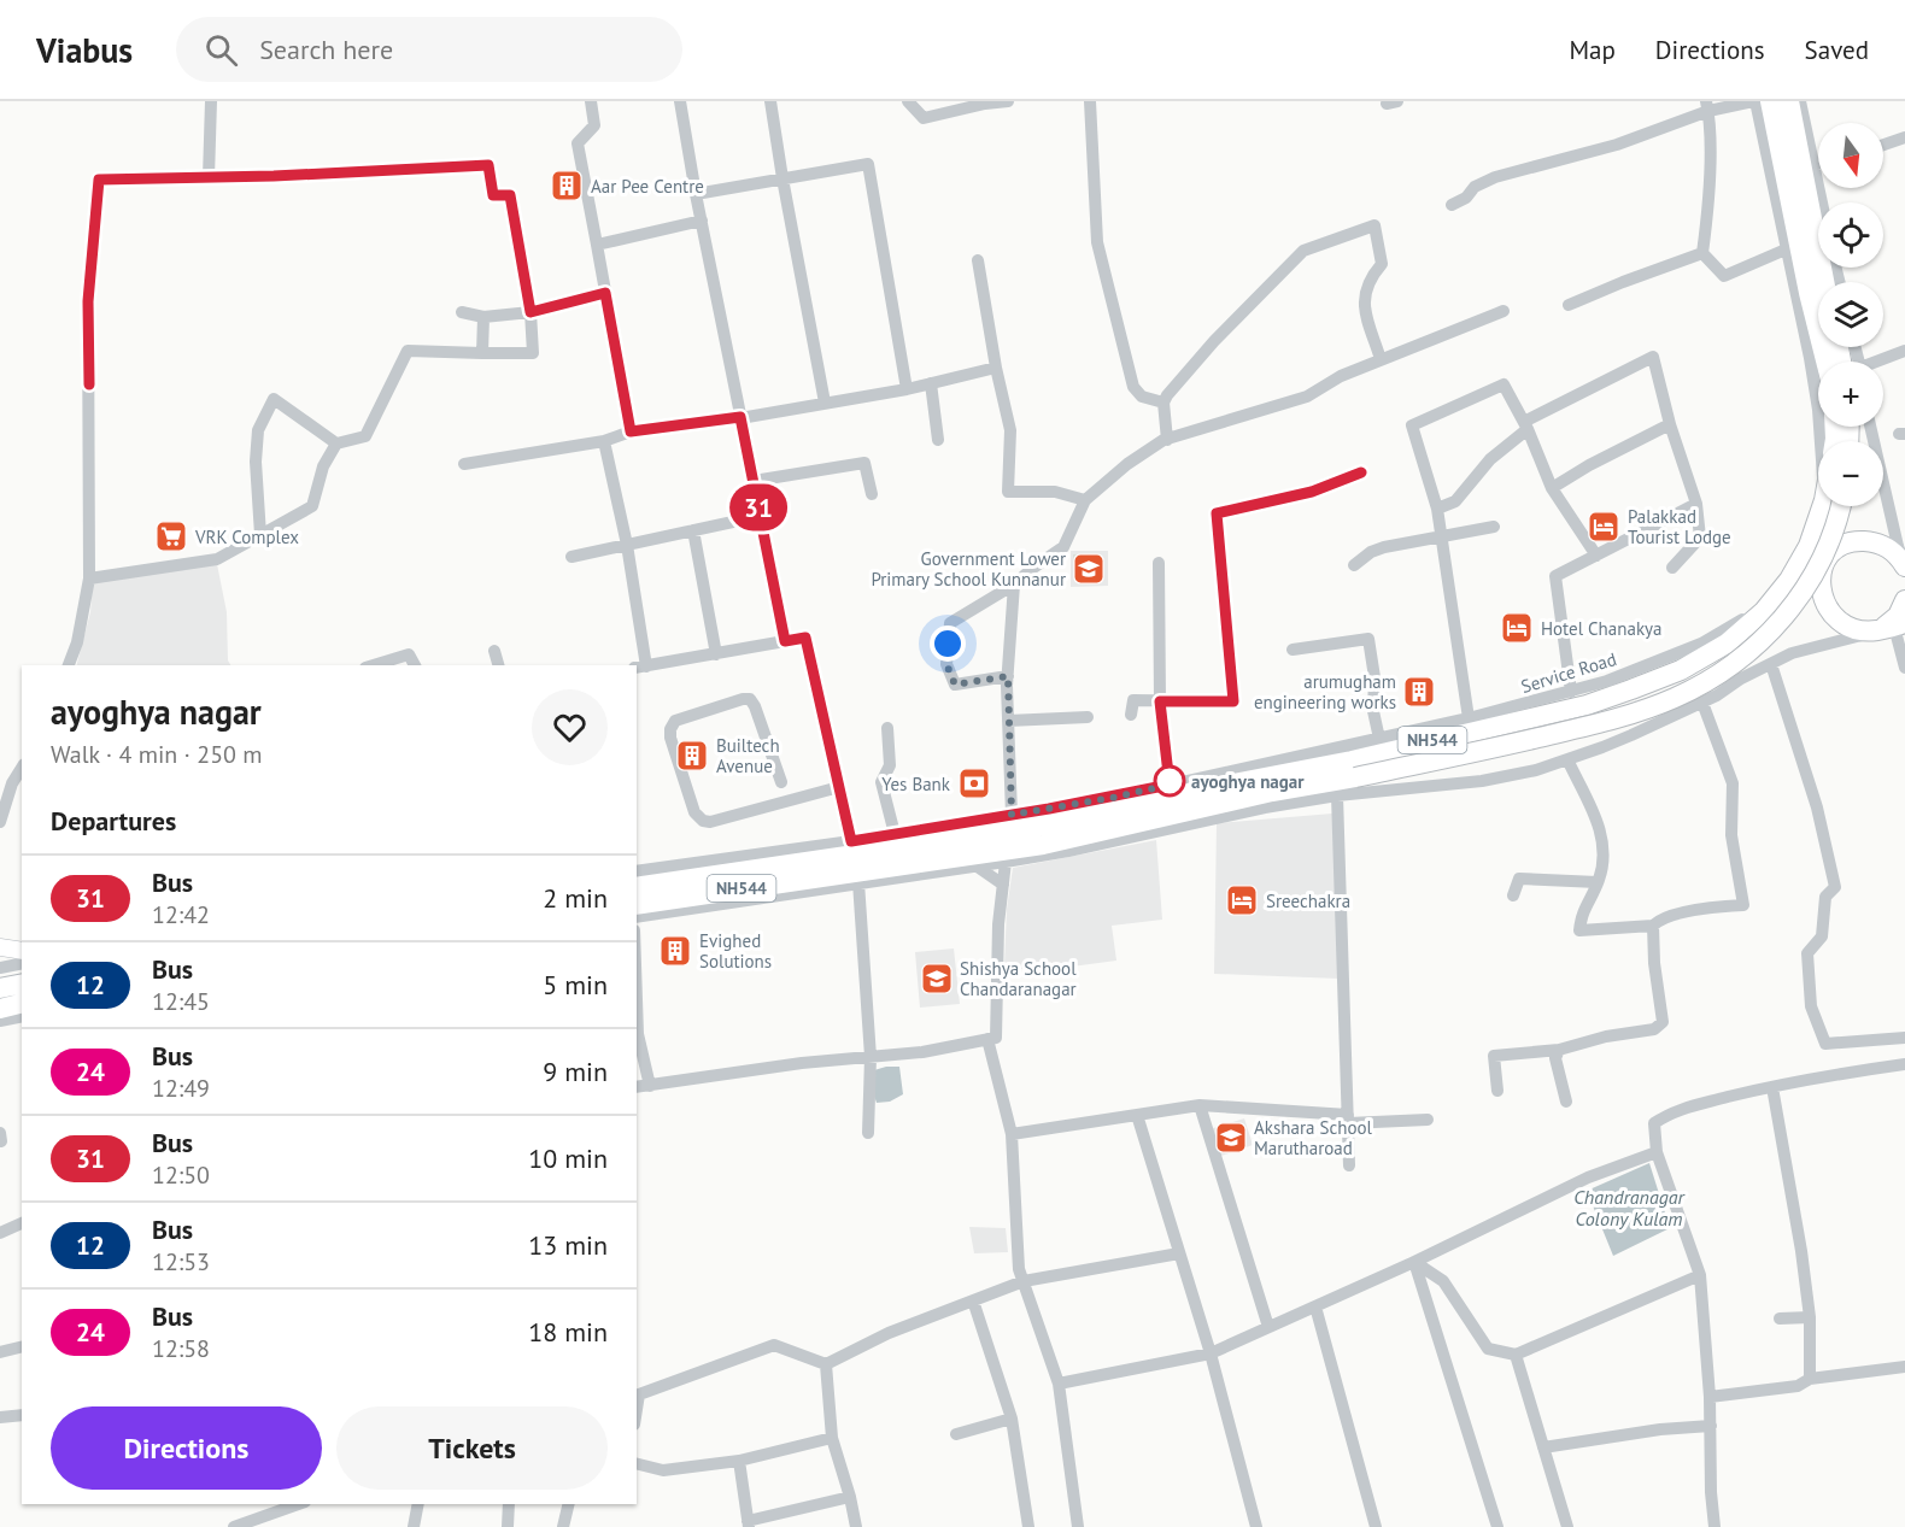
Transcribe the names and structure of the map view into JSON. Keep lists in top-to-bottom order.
{
  "streets": {
    "highway": ["NH544"],
    "street": ["Service Road"]
  },
  "crossings": [
    ["Service Road", "NH544"]
  ],
  "water": ["Chandranagar Colony Kulam"],
  "places": {
    "building": [
      "Aar Pee Centre",
      "arumugham engineering works",
      "Builtech Avenue",
      "Evighed Solutions"
    ],
    "hotel": ["Palakkad Tourist Lodge", "Hotel Chanakya", "Sreechakra"],
    "supermarket": ["VRK Complex"],
    "school or university": ["Government Lower Primary School Kunnanur", "Shishya School Chandaranagar", "Akshara School Marutharoad"],
    "other": ["ayoghya nagar"],
    "bank": ["Yes Bank"]
  },
  "lines": ["bus line 31"],
  "north": "bottom",
  "page": {
    "header": "Viabus",
    "search": "Search here",
    "nav": ["Map", "Directions", "Saved"],
    "on_map": "31",
    "map_buttons": ["+", "−"],
    "heading": [
      ["ayoghya nagar", "Walk · 4 min · 250 m"],
      "Departures"
    ],
    "list": [
      {
        "mark": "31",
        "name": "Bus",
        "note": "12:42",
        "value": "2 min"
      },
      {
        "mark": "12",
        "name": "Bus",
        "note": "12:45",
        "value": "5 min"
      },
      {
        "mark": "24",
        "name": "Bus",
        "note": "12:49",
        "value": "9 min"
      },
      {
        "mark": "31",
        "name": "Bus",
        "note": "12:50",
        "value": "10 min"
      },
      {
        "mark": "12",
        "name": "Bus",
        "note": "12:53",
        "value": "13 min"
      },
      {
        "mark": "24",
        "name": "Bus",
        "note": "12:58",
        "value": "18 min"
      }
    ],
    "buttons": ["Directions", "Tickets"]
  }
}
